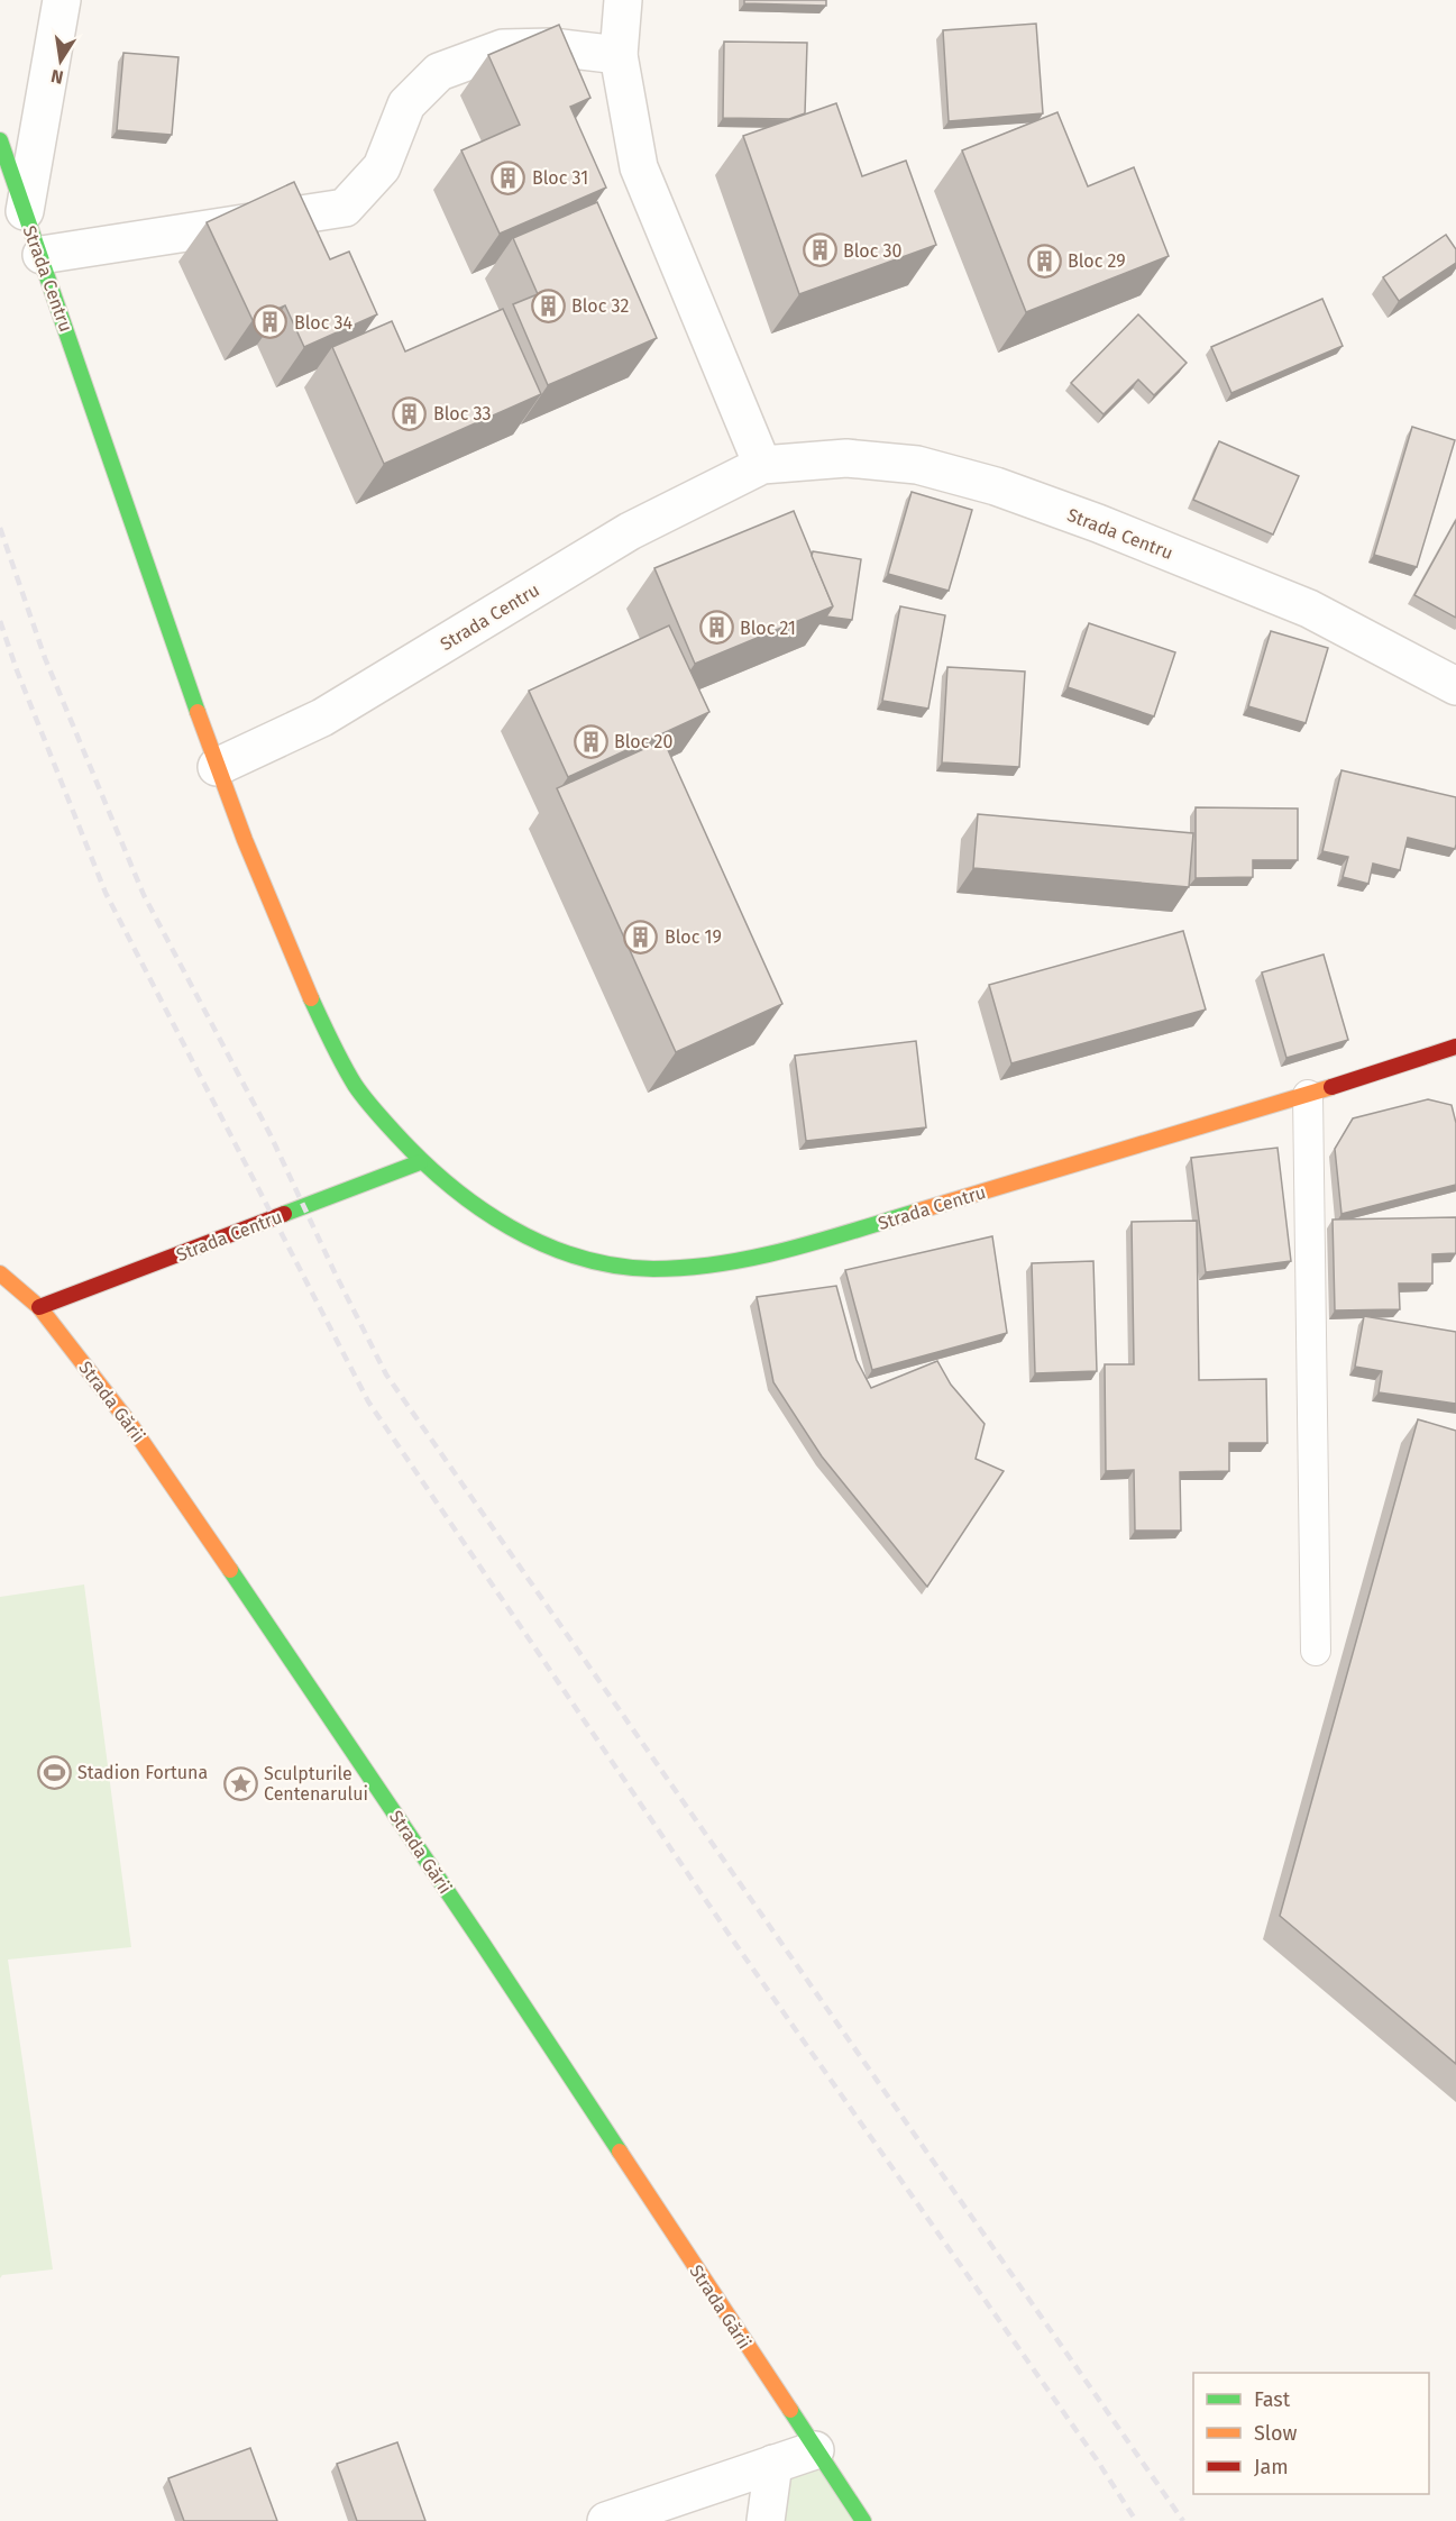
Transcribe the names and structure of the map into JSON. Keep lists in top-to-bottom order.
{
  "streets": {
    "main road": ["Strada Centru", "Strada Gării"]
  },
  "crossings": [
    ["Strada Centru", "Strada Gării"]
  ],
  "places": {
    "building": [
      "Bloc 31",
      "Bloc 30",
      "Bloc 29",
      "Bloc 32",
      "Bloc 34",
      "Bloc 33",
      "Bloc 21",
      "Bloc 20",
      "Bloc 19"
    ],
    "sports": ["Stadion Fortuna"],
    "place": ["Sculpturile Centenarului"]
  },
  "legend": ["Fast", "Slow", "Jam"],
  "north": "bottom"
}
